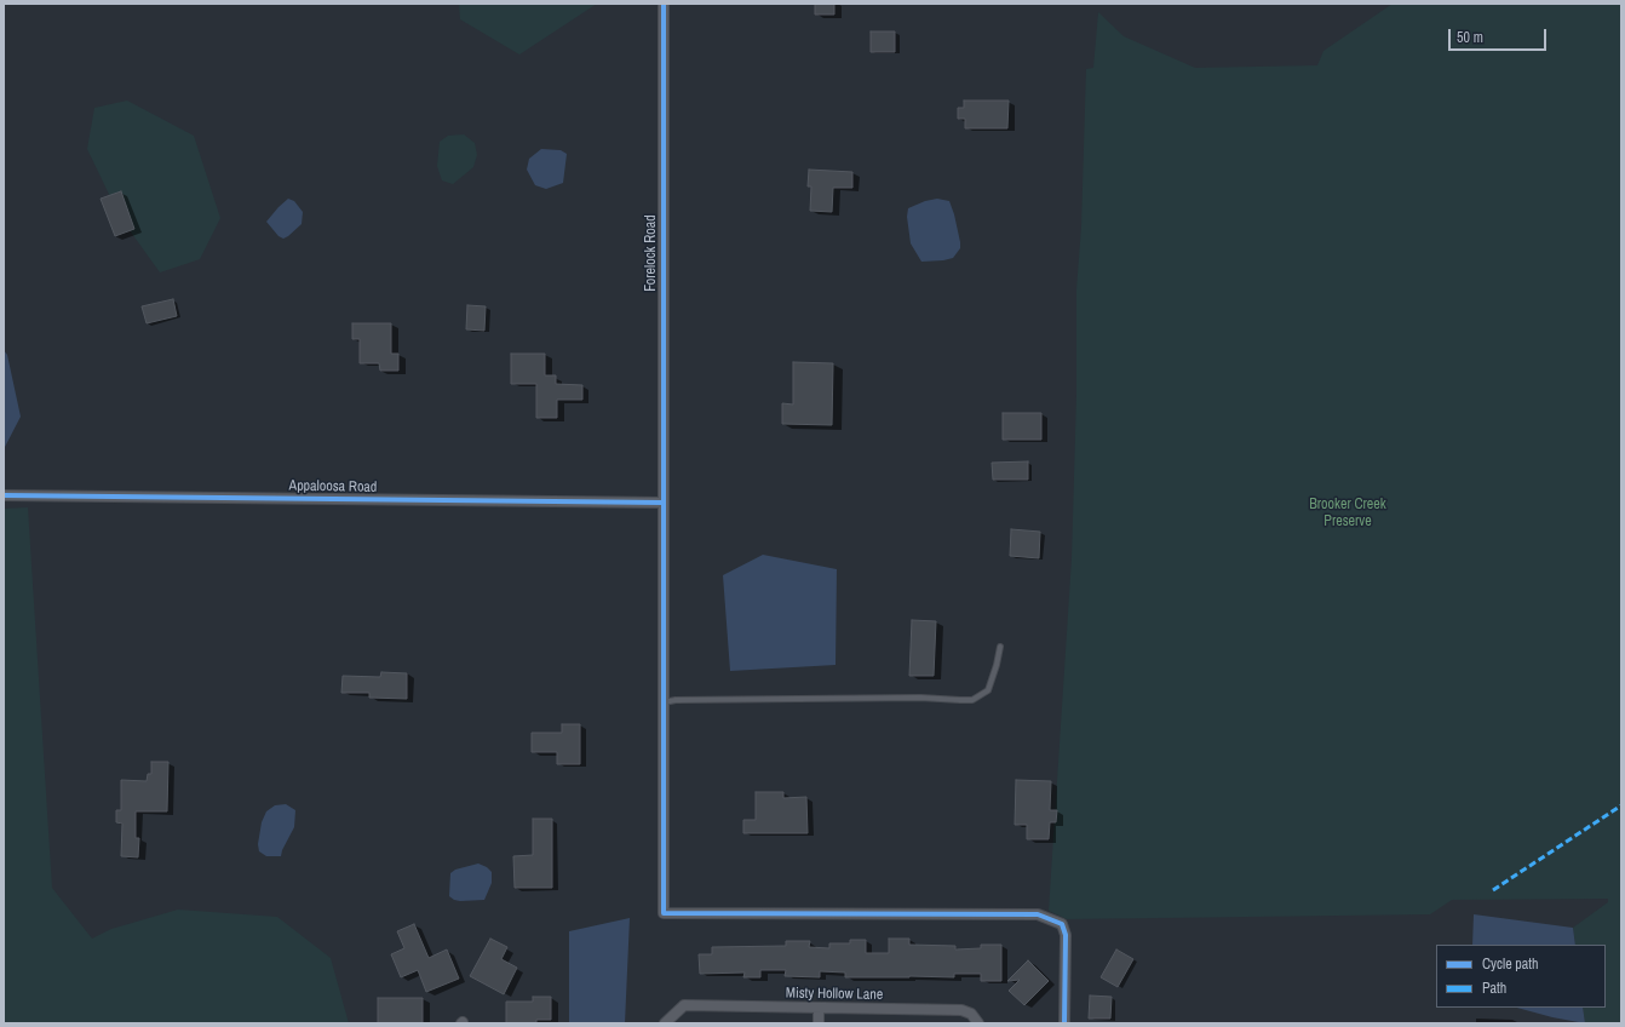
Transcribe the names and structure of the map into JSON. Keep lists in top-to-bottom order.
{
  "streets": {
    "street": ["Forelock Road", "Appaloosa Road", "Misty Hollow Lane"]
  },
  "crossings": [
    ["Forelock Road", "Appaloosa Road"]
  ],
  "parks": ["Brooker Creek Preserve"],
  "legend": ["Cycle path", "Path"],
  "scale_bar": "50 m"
}
